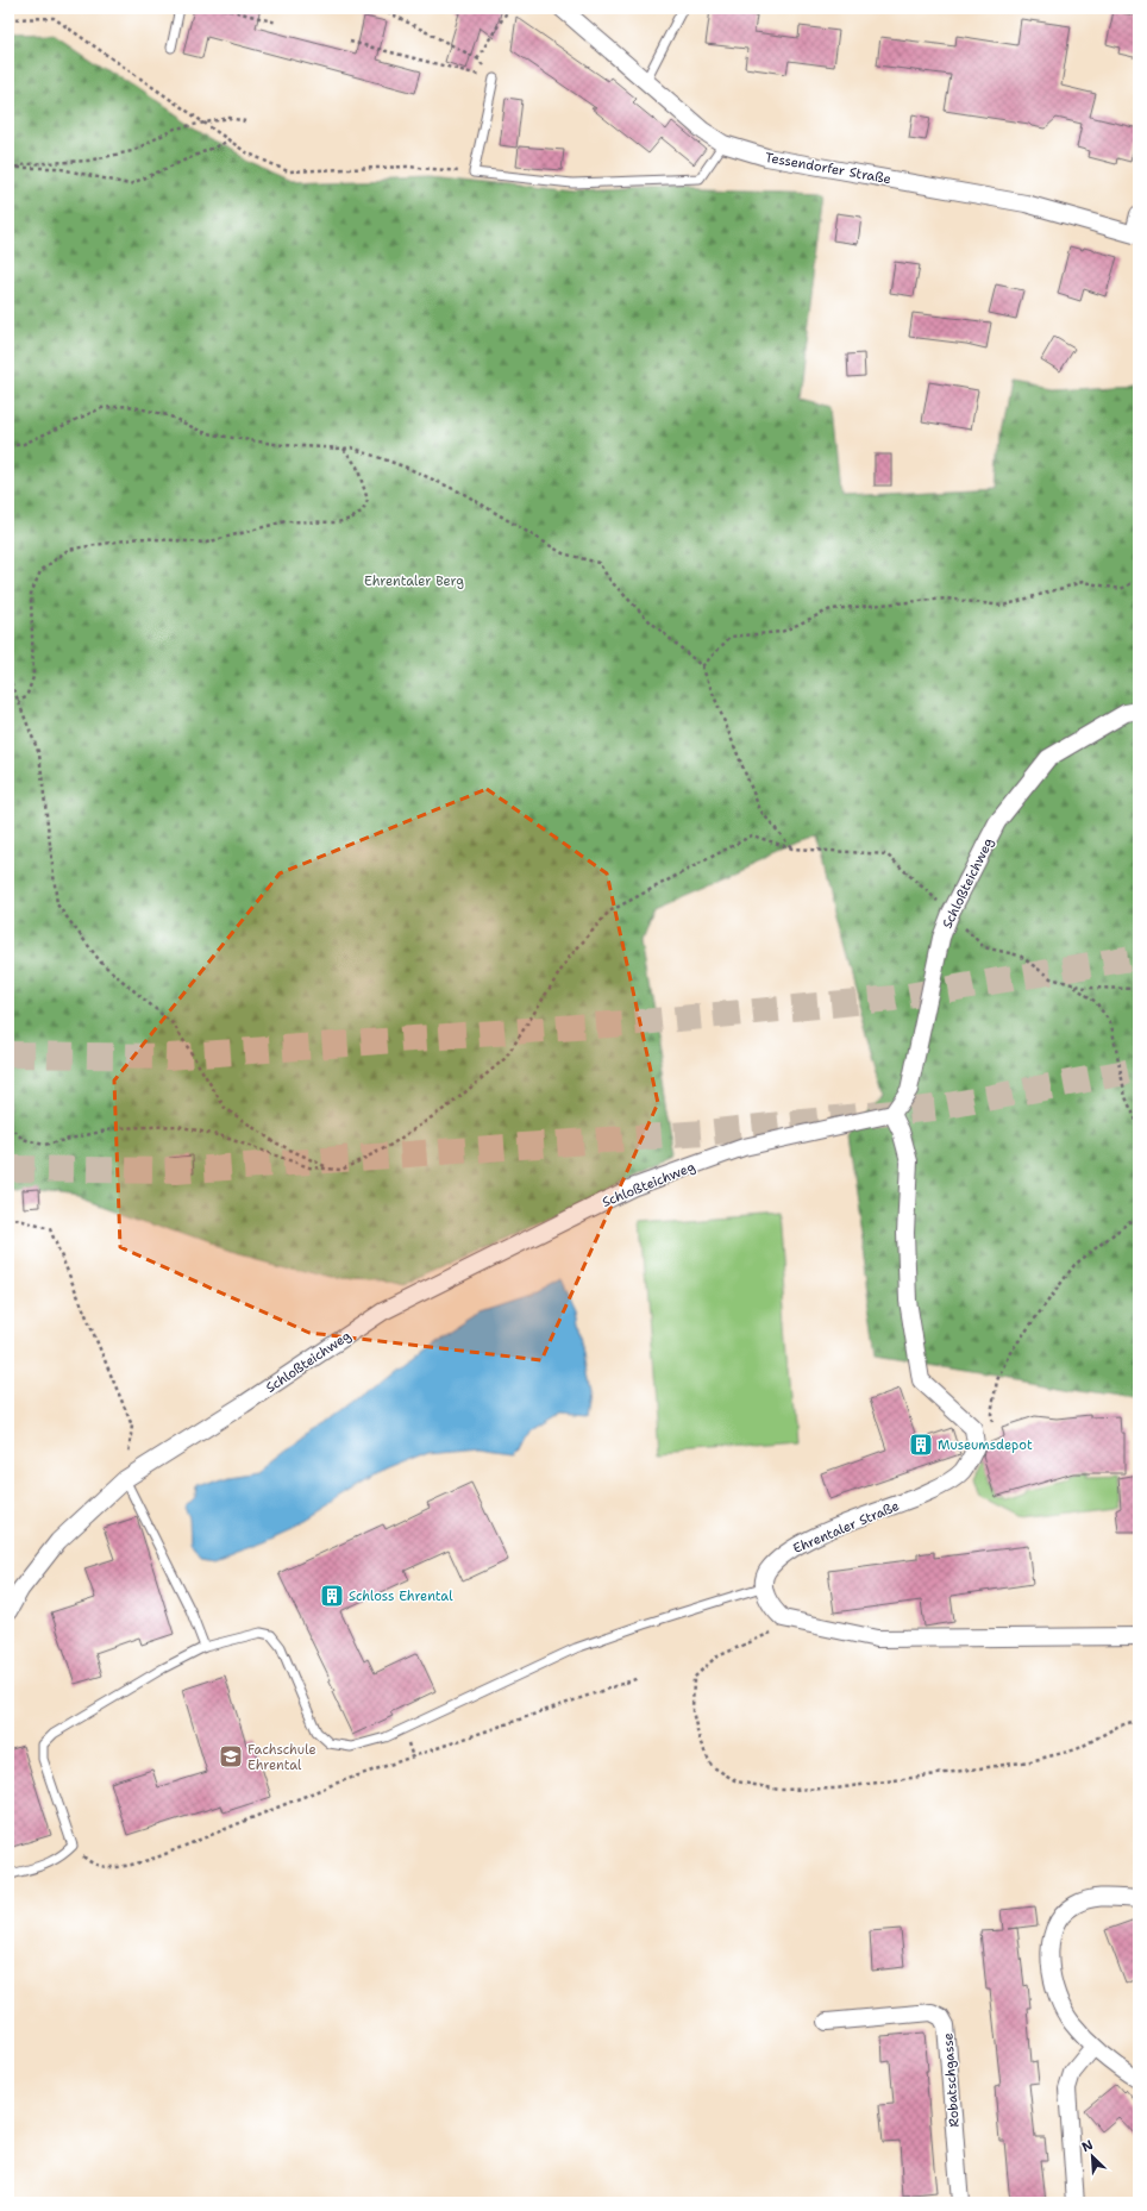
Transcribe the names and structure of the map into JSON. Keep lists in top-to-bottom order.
{
  "streets": {
    "street": [
      "Tessendorfer Straße",
      "Schloßteichweg",
      "Ehrentaler Straße",
      "Robatschgasse"
    ]
  },
  "crossings": [
    ["Schloßteichweg", "Ehrentaler Straße"]
  ],
  "parks": ["Ehrentaler Berg"],
  "places": {
    "building": ["Museumsdepot", "Schloss Ehrental"],
    "school or university": ["Fachschule Ehrental"]
  },
  "north": "top left"
}
